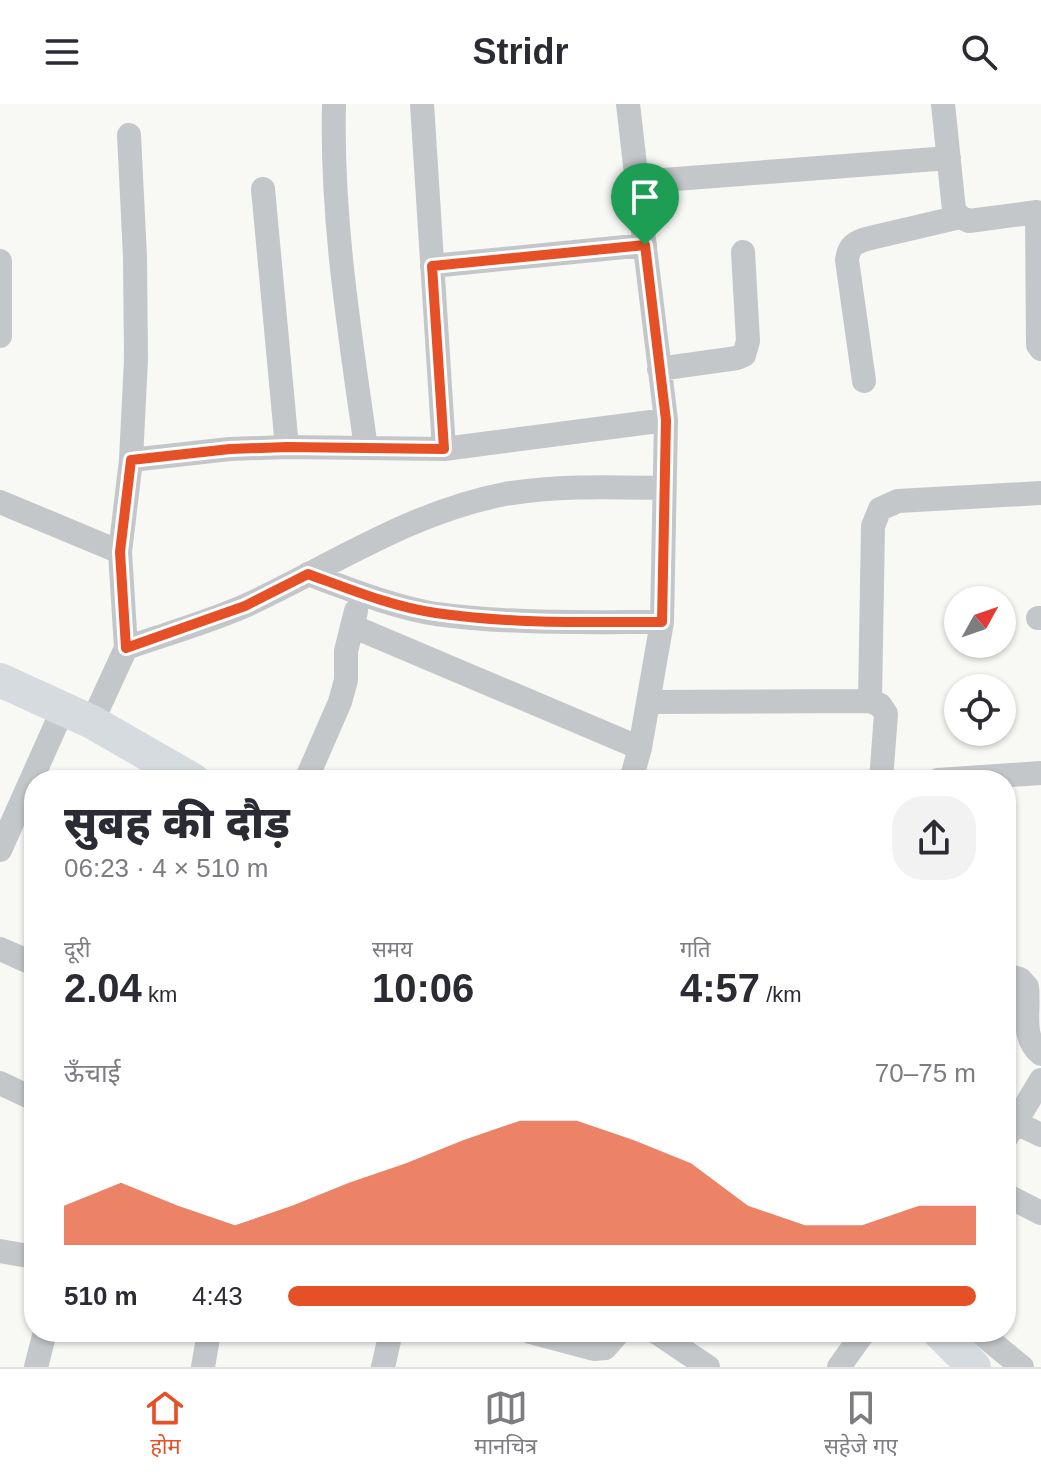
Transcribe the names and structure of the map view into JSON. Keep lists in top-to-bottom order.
{
  "north": "top right",
  "page": {
    "header": "Stridr",
    "heading": ["सुबह की दौड़", "06:23 · 4 × 510 m"],
    "stats": [
      ["दूरी", "2.04 km"],
      ["समय", "10:06"],
      ["गति", "4:57 /km"]
    ],
    "chart": ["ऊँचाई", "70–75 m"],
    "list": [
      {
        "name": "510 m",
        "note": "4:43"
      }
    ],
    "tabs": ["होम", "मानचित्र", "सहेजे गए"]
  }
}
